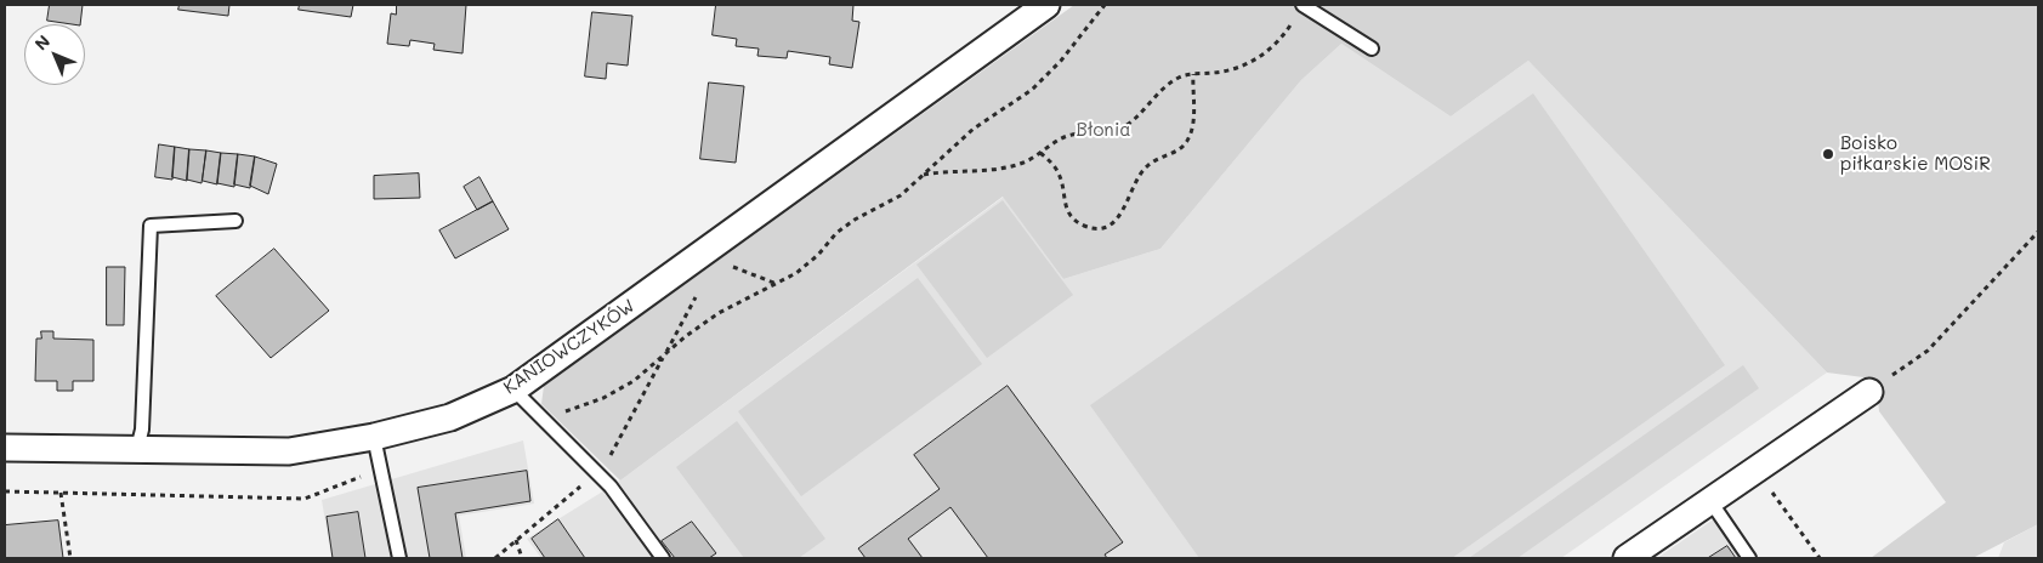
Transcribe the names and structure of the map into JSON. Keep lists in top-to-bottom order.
{
  "streets": {
    "street": ["KANIOWCZYKÓW"]
  },
  "parks": ["Błonia"],
  "places": ["Boisko piłkarskie MOSiR"],
  "north": "top left"
}
